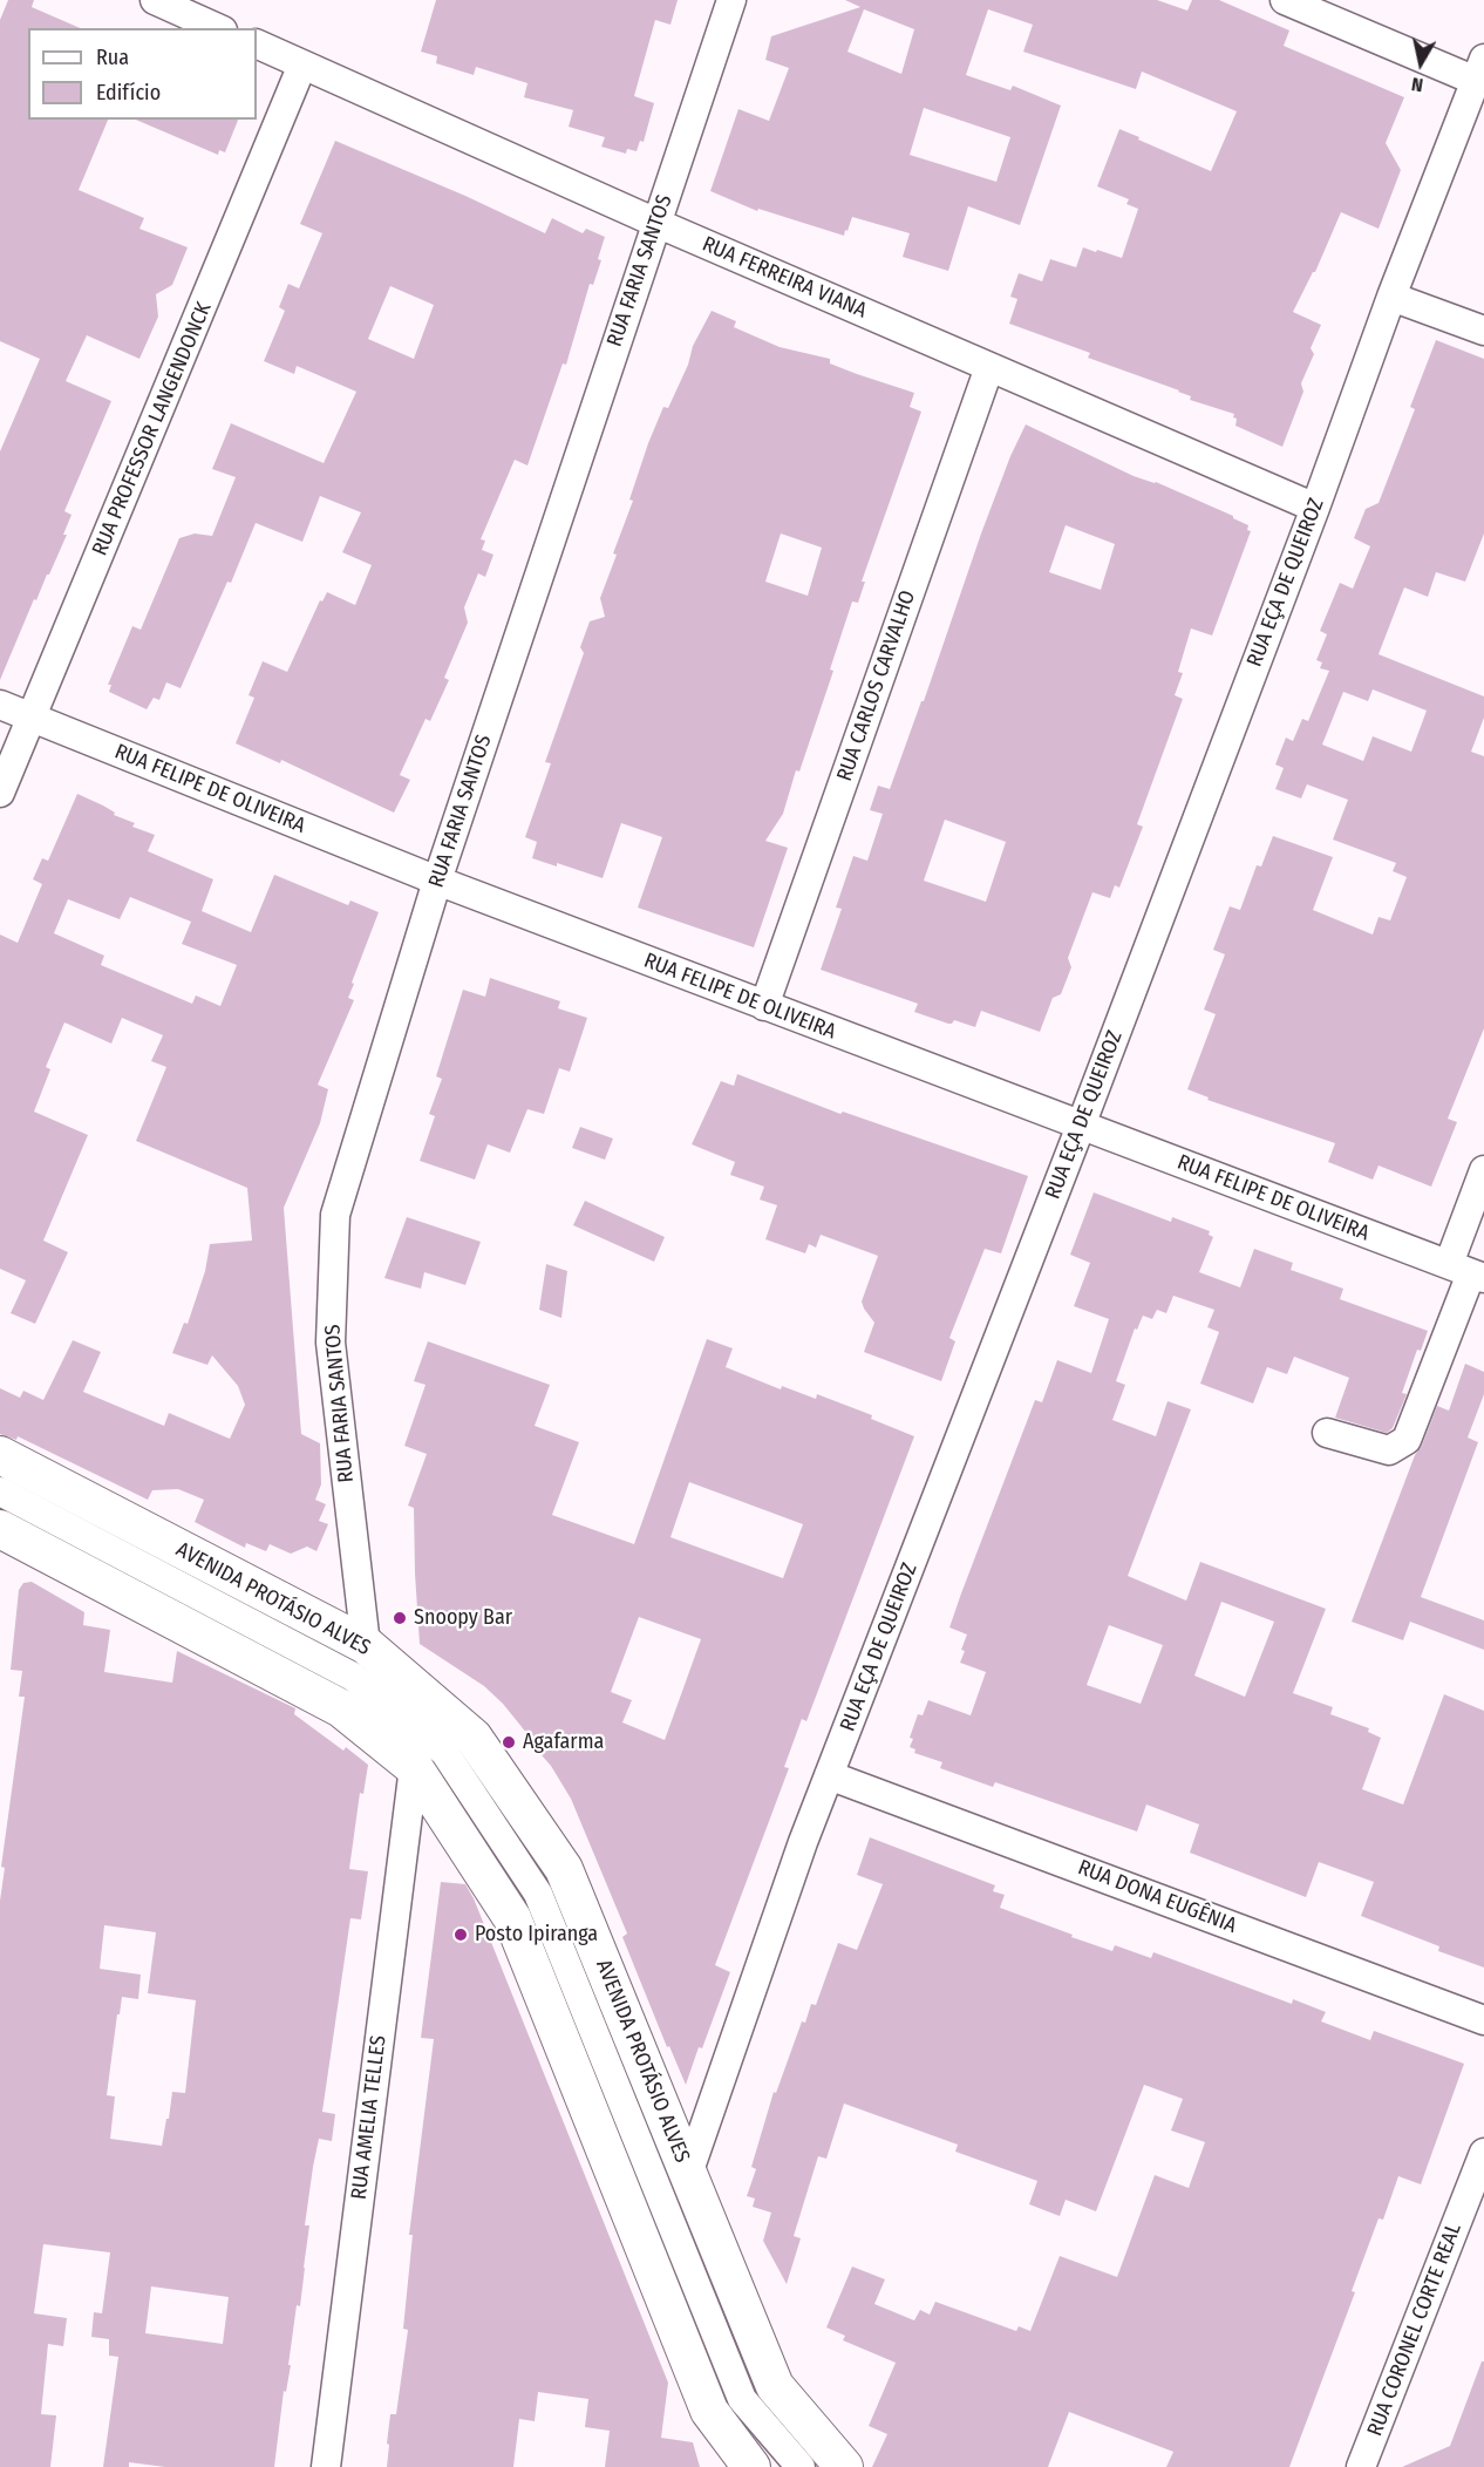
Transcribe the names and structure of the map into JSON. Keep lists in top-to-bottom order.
{
  "streets": {
    "main road": ["AVENIDA PROTÁSIO ALVES"],
    "street": [
      "RUA FARIA SANTOS",
      "RUA FERREIRA VIANA",
      "RUA PROFESSOR LANGENDONCK",
      "RUA EÇA DE QUEIROZ",
      "RUA CARLOS CARVALHO",
      "RUA FELIPE DE OLIVEIRA",
      "RUA DONA EUGÊNIA",
      "RUA AMELIA TELLES",
      "RUA CORONEL CORTE REAL"
    ]
  },
  "crossings": [
    ["RUA FARIA SANTOS", "RUA FERREIRA VIANA"],
    ["RUA FARIA SANTOS", "RUA FELIPE DE OLIVEIRA"],
    ["RUA FARIA SANTOS", "AVENIDA PROTÁSIO ALVES"],
    ["RUA FERREIRA VIANA", "RUA PROFESSOR LANGENDONCK"],
    ["RUA FERREIRA VIANA", "RUA EÇA DE QUEIROZ"],
    ["RUA FERREIRA VIANA", "RUA CARLOS CARVALHO"],
    ["RUA PROFESSOR LANGENDONCK", "RUA FELIPE DE OLIVEIRA"],
    ["RUA EÇA DE QUEIROZ", "RUA FELIPE DE OLIVEIRA"],
    ["RUA EÇA DE QUEIROZ", "AVENIDA PROTÁSIO ALVES"],
    ["RUA EÇA DE QUEIROZ", "RUA DONA EUGÊNIA"],
    ["RUA CARLOS CARVALHO", "RUA FELIPE DE OLIVEIRA"]
  ],
  "places": ["Snoopy Bar", "Agafarma", "Posto Ipiranga"],
  "legend": ["Rua", "Edifício"],
  "north": "bottom"
}
